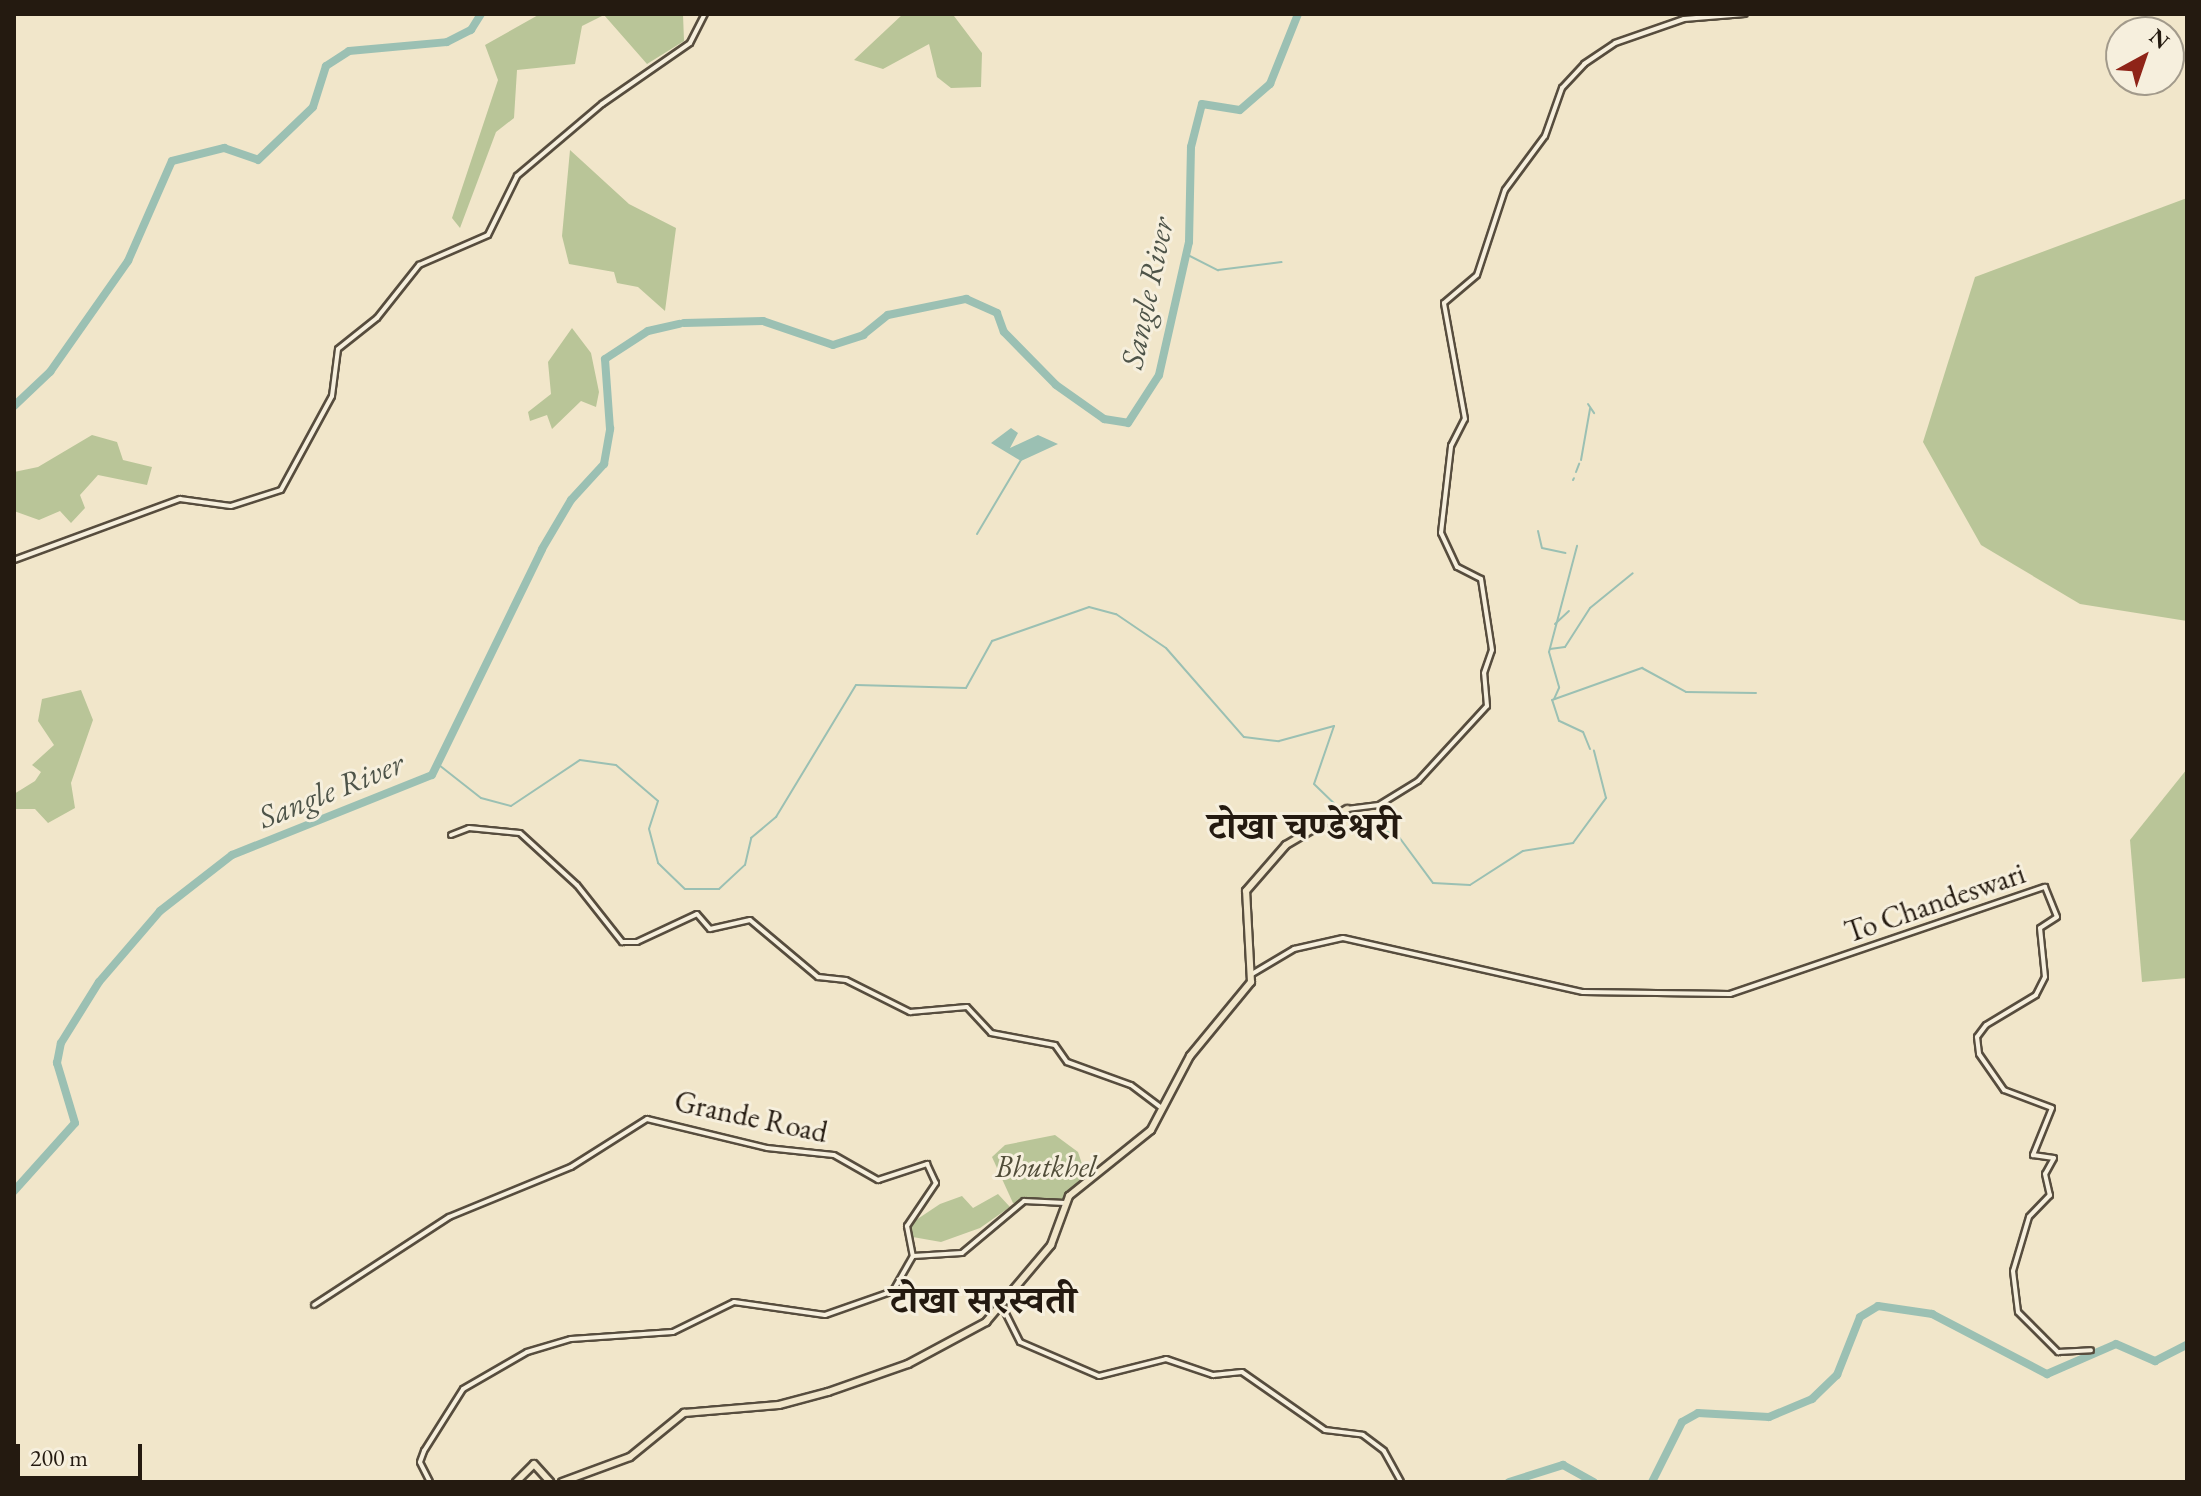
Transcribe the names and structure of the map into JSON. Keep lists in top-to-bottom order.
{
  "streets": {
    "street": ["To Chandeswari", "Grande Road"]
  },
  "districts": ["टोखा चण्डेश्वरी", "टोखा सरस्वती"],
  "water": ["Sangle River"],
  "parks": ["Bhutkhel"],
  "scale_bar": "200 m",
  "north": "top right"
}
